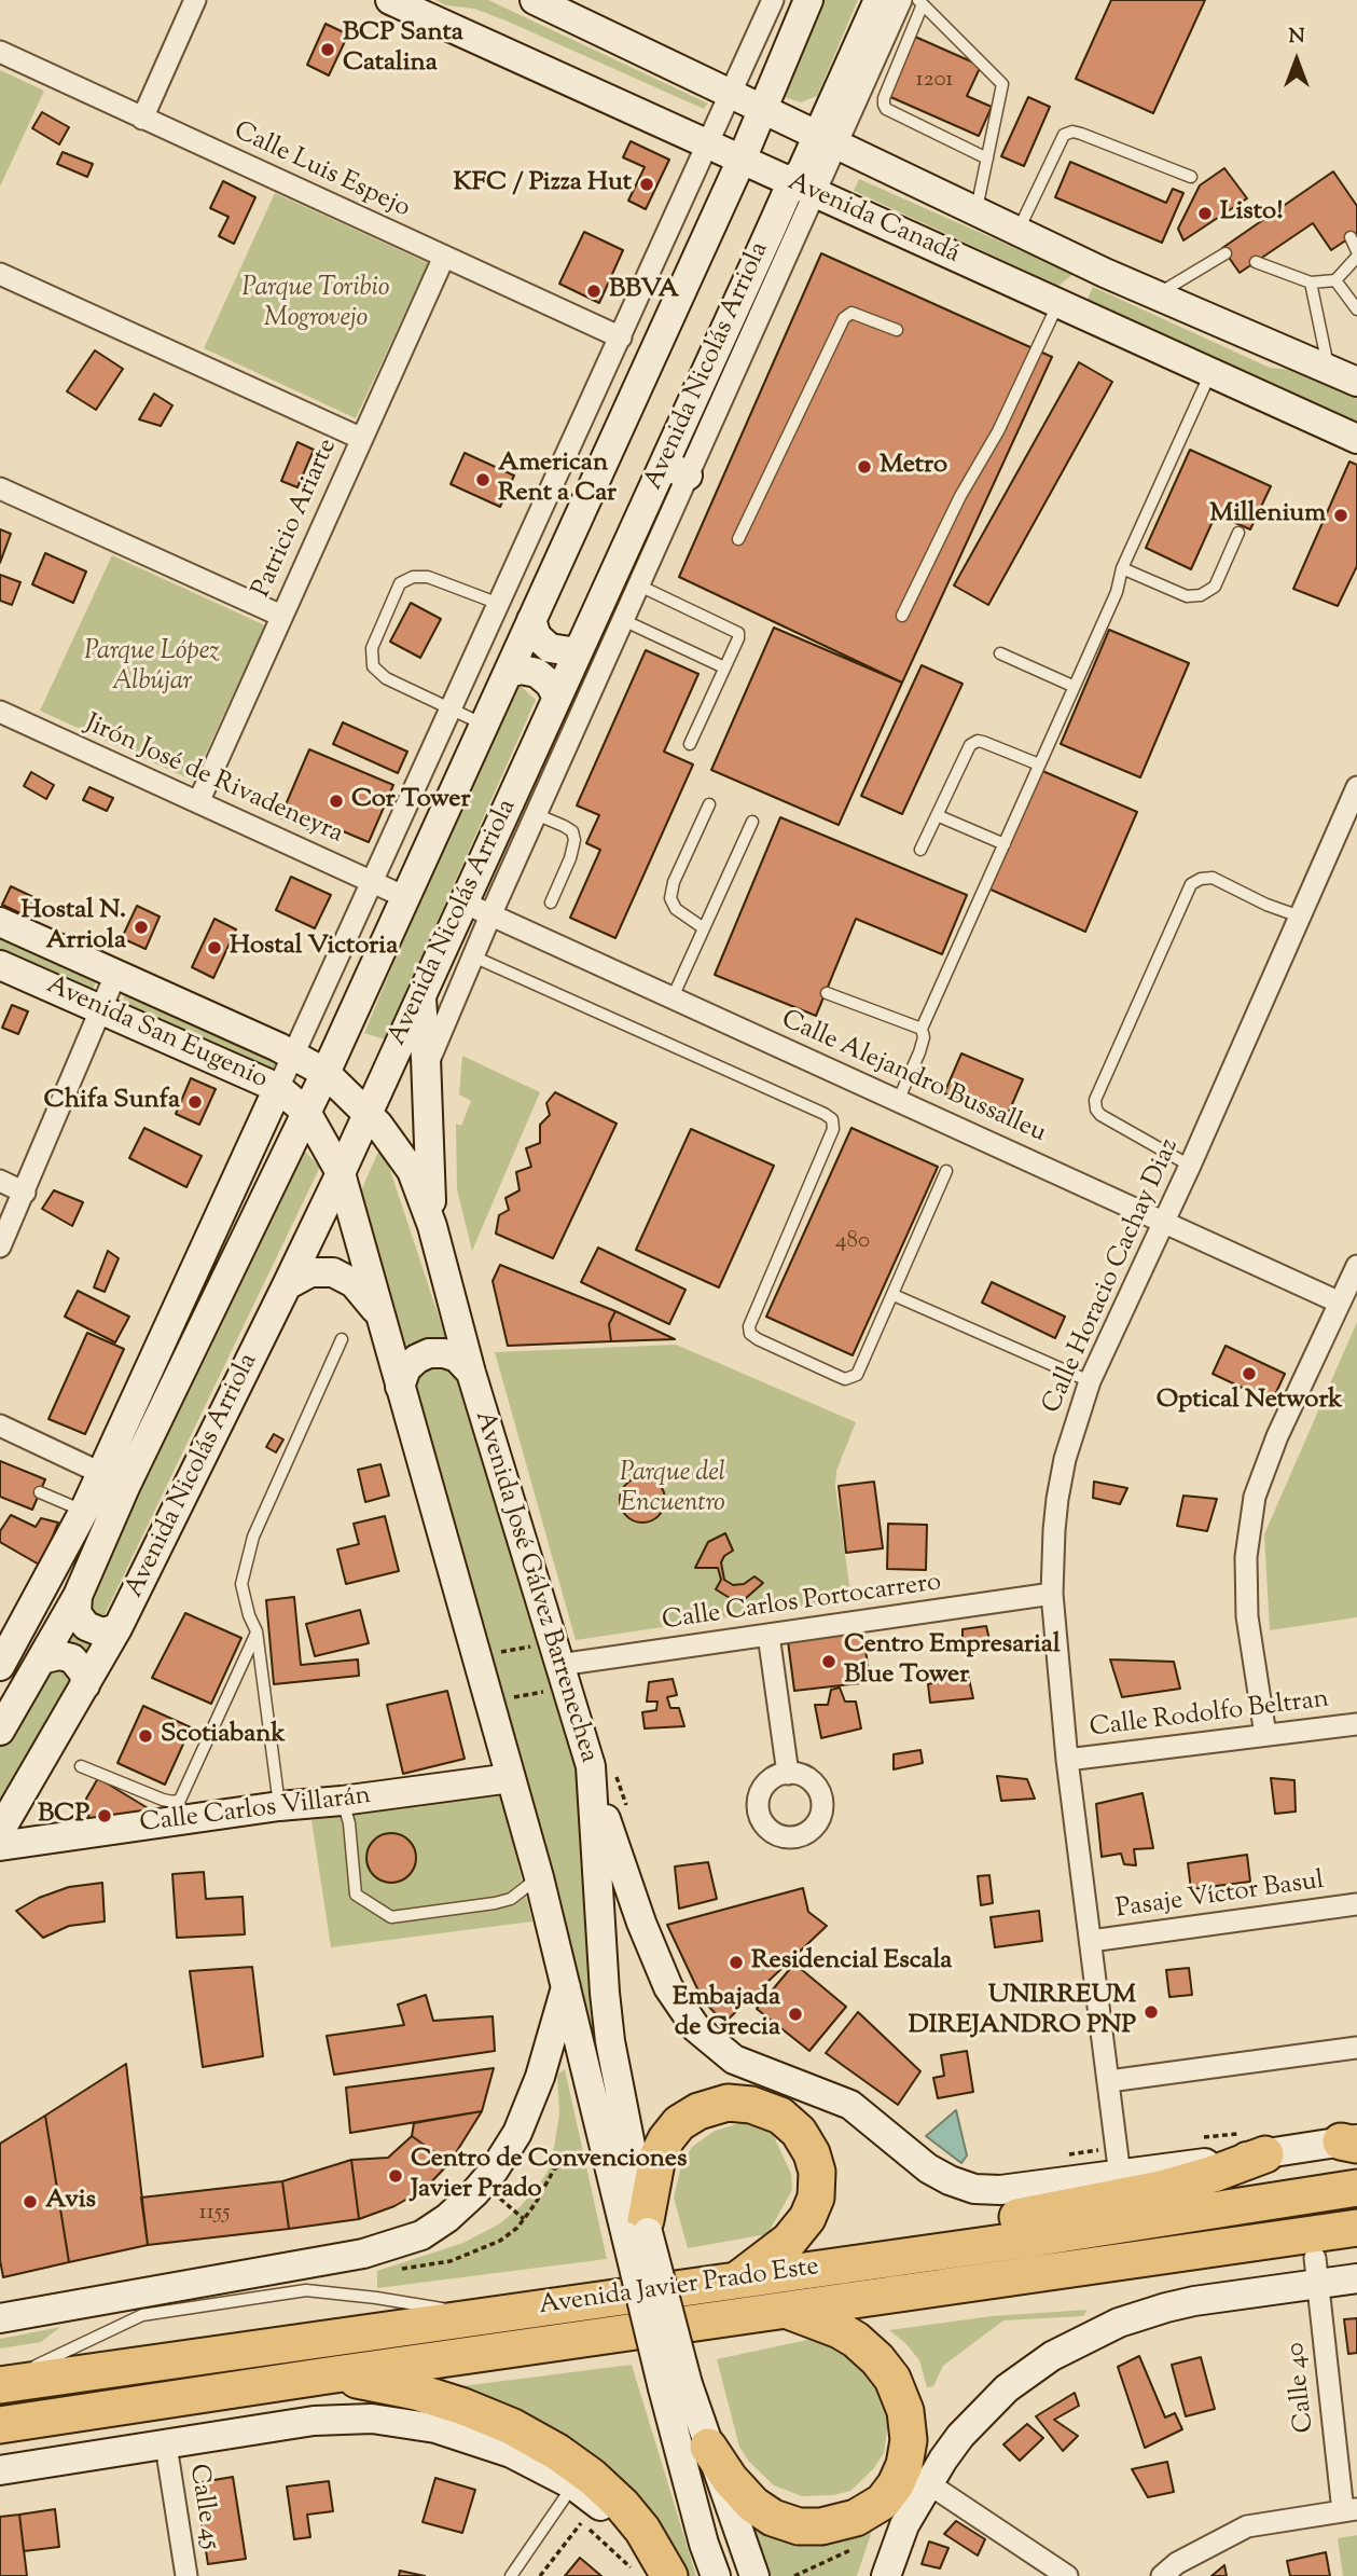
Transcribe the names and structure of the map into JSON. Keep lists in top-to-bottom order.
{
  "streets": {
    "highway": ["Avenida Javier Prado Este"],
    "main road": [
      "Avenida Canadá",
      "Avenida Nicolás Arriola",
      "Avenida San Eugenio",
      "Avenida José Gálvez Barrenechea",
      "Calle Carlos Villarán"
    ],
    "street": [
      "Calle Luis Espejo",
      "Patricio Ariarte",
      "Jirón José de Rivadeneyra",
      "Calle Alejandro Bussalleu",
      "Calle Horacio Cachay Diaz",
      "Calle Carlos Portocarrero",
      "Calle Rodolfo Beltran",
      "Pasaje Víctor Basul",
      "Calle 40",
      "Calle 45"
    ]
  },
  "crossings": [
    ["Calle Luis Espejo", "Patricio Ariarte"],
    ["Avenida Canadá", "Avenida Nicolás Arriola"],
    ["Avenida Nicolás Arriola", "Jirón José de Rivadeneyra"],
    ["Avenida Nicolás Arriola", "Avenida San Eugenio"],
    ["Avenida Nicolás Arriola", "Calle Alejandro Bussalleu"],
    ["Avenida Nicolás Arriola", "Avenida José Gálvez Barrenechea"],
    ["Patricio Ariarte", "Jirón José de Rivadeneyra"],
    ["Avenida San Eugenio", "Avenida José Gálvez Barrenechea"],
    ["Calle Alejandro Bussalleu", "Calle Horacio Cachay Diaz"],
    ["Calle Horacio Cachay Diaz", "Calle Carlos Portocarrero"],
    ["Calle Horacio Cachay Diaz", "Calle Rodolfo Beltran"],
    ["Calle Horacio Cachay Diaz", "Pasaje Víctor Basul"],
    ["Avenida José Gálvez Barrenechea", "Calle Carlos Portocarrero"],
    ["Avenida José Gálvez Barrenechea", "Calle Carlos Villarán"]
  ],
  "parks": ["Parque Toribio Mogrovejo", "Parque López Albújar", "Parque del Encuentro"],
  "places": [
    "BCP Santa Catalina",
    "KFC / Pizza Hut",
    "Listo!",
    "BBVA",
    "Metro",
    "American Rent a Car",
    "Millenium",
    "Cor Tower",
    "Hostal N. Arriola",
    "Hostal Victoria",
    "Chifa Sunfa",
    "Optical Network",
    "Centro Empresarial Blue Tower",
    "Scotiabank",
    "BCP",
    "Residencial Escala",
    "UNIRREUM DIREJANDRO PNP",
    "Embajada de Grecia",
    "Centro de Convenciones Javier Prado",
    "Avis"
  ],
  "house_numbers": ["1201", "480", "1155"],
  "north": "top"
}
